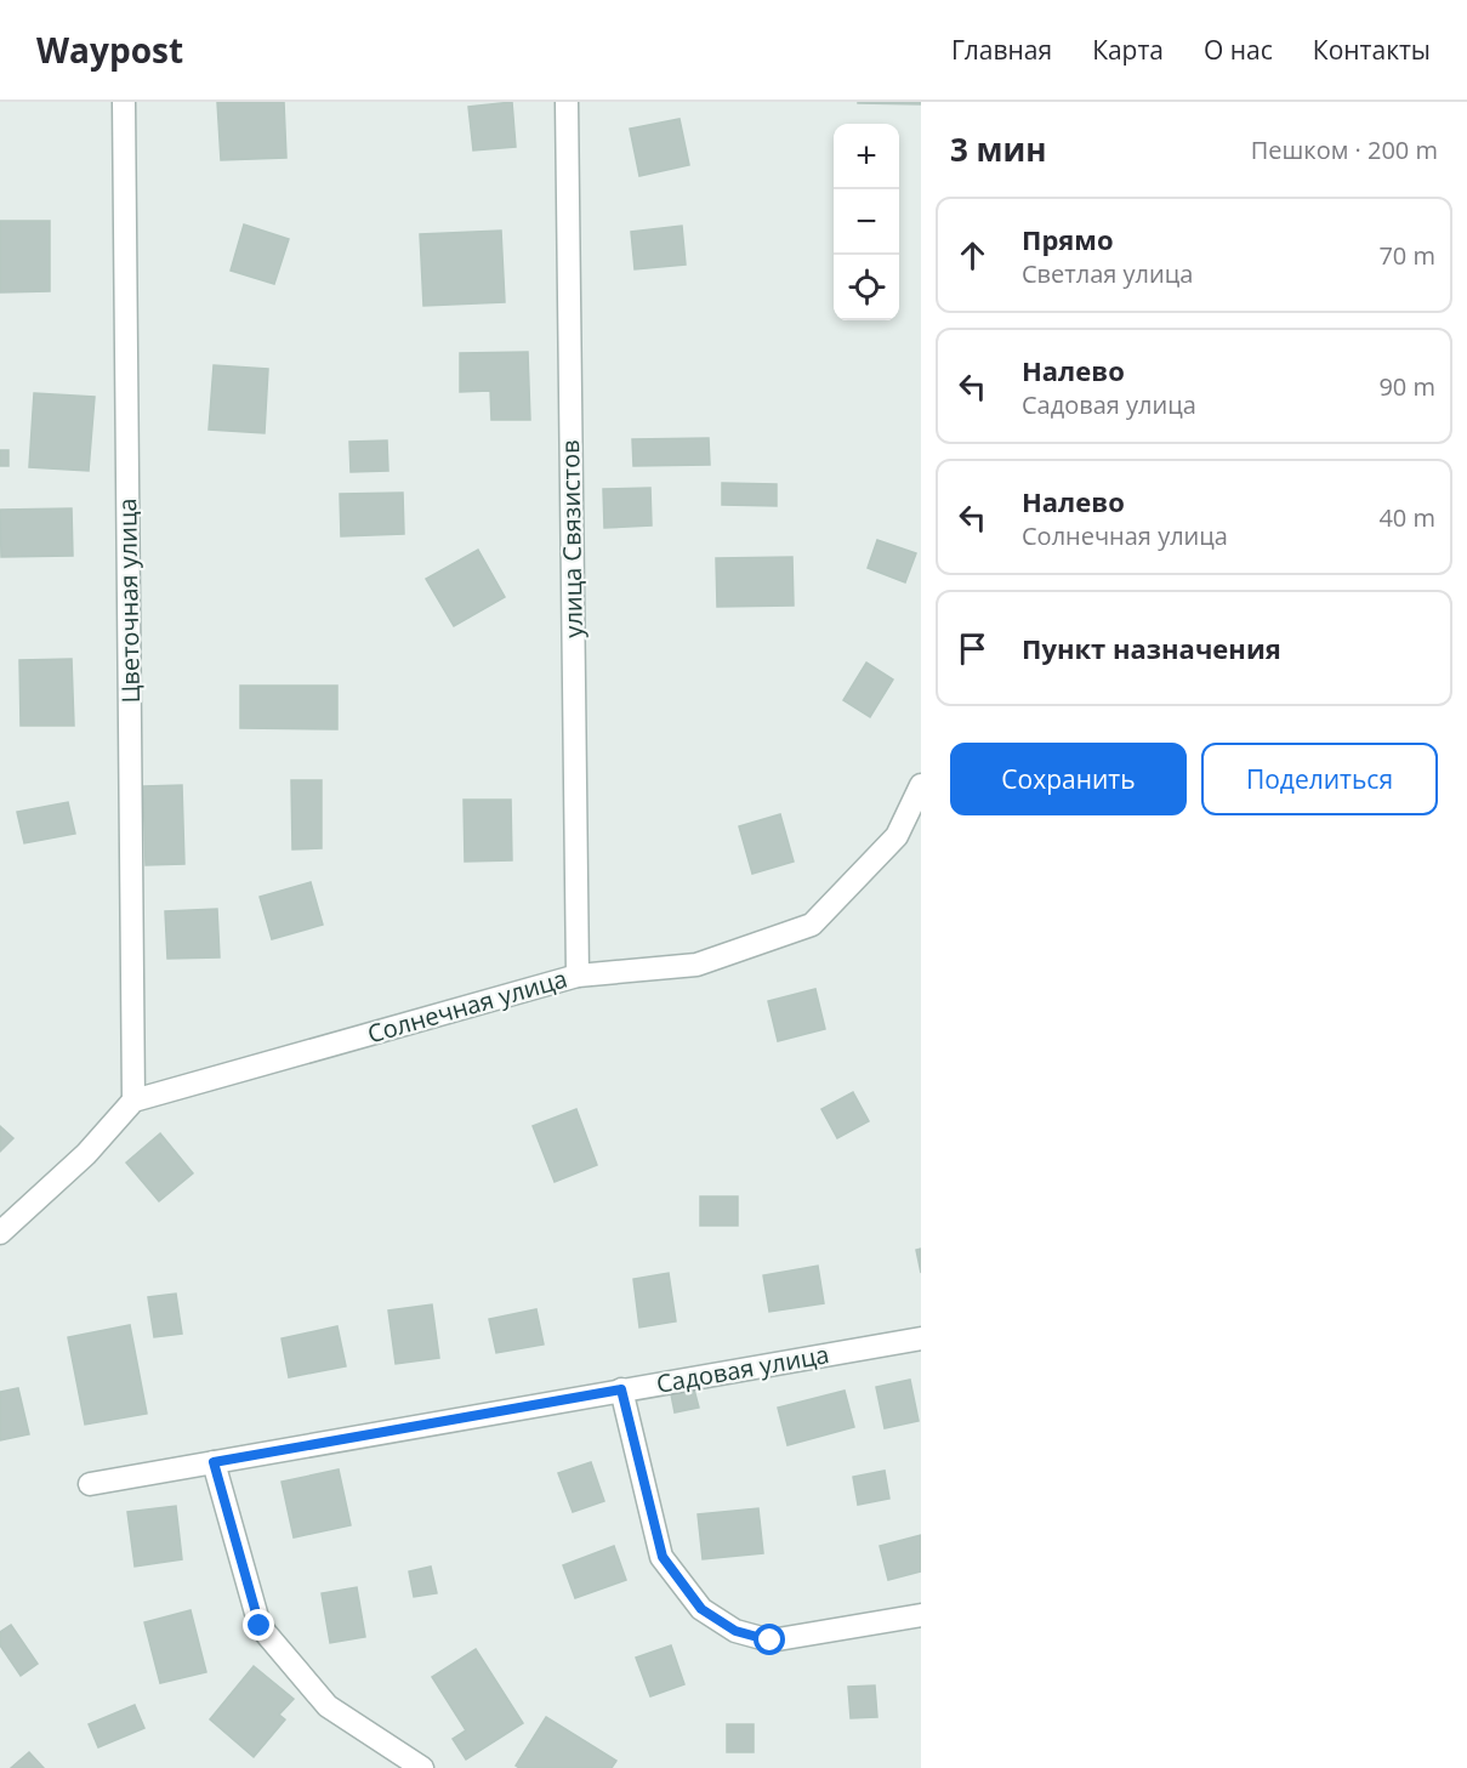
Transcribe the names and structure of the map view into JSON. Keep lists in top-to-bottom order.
{
  "streets": {
    "street": [
      "улица Связистов",
      "Цветочная улица",
      "Солнечная улица",
      "Садовая улица"
    ]
  },
  "crossings": [
    ["улица Связистов", "Солнечная улица"],
    ["Цветочная улица", "Солнечная улица"]
  ],
  "page": {
    "header": "Waypost",
    "nav": [
      "Главная",
      "Карта",
      "О нас",
      "Контакты"
    ],
    "heading": ["3 мин", "Пешком · 200 m"],
    "map_buttons": ["+", "−"],
    "list": [
      ["Прямо", "Светлая улица", "70 m"],
      ["Налево", "Садовая улица", "90 m"],
      ["Налево", "Солнечная улица", "40 m"],
      "Пункт назначения"
    ],
    "buttons": ["Сохранить", "Поделиться"]
  }
}
